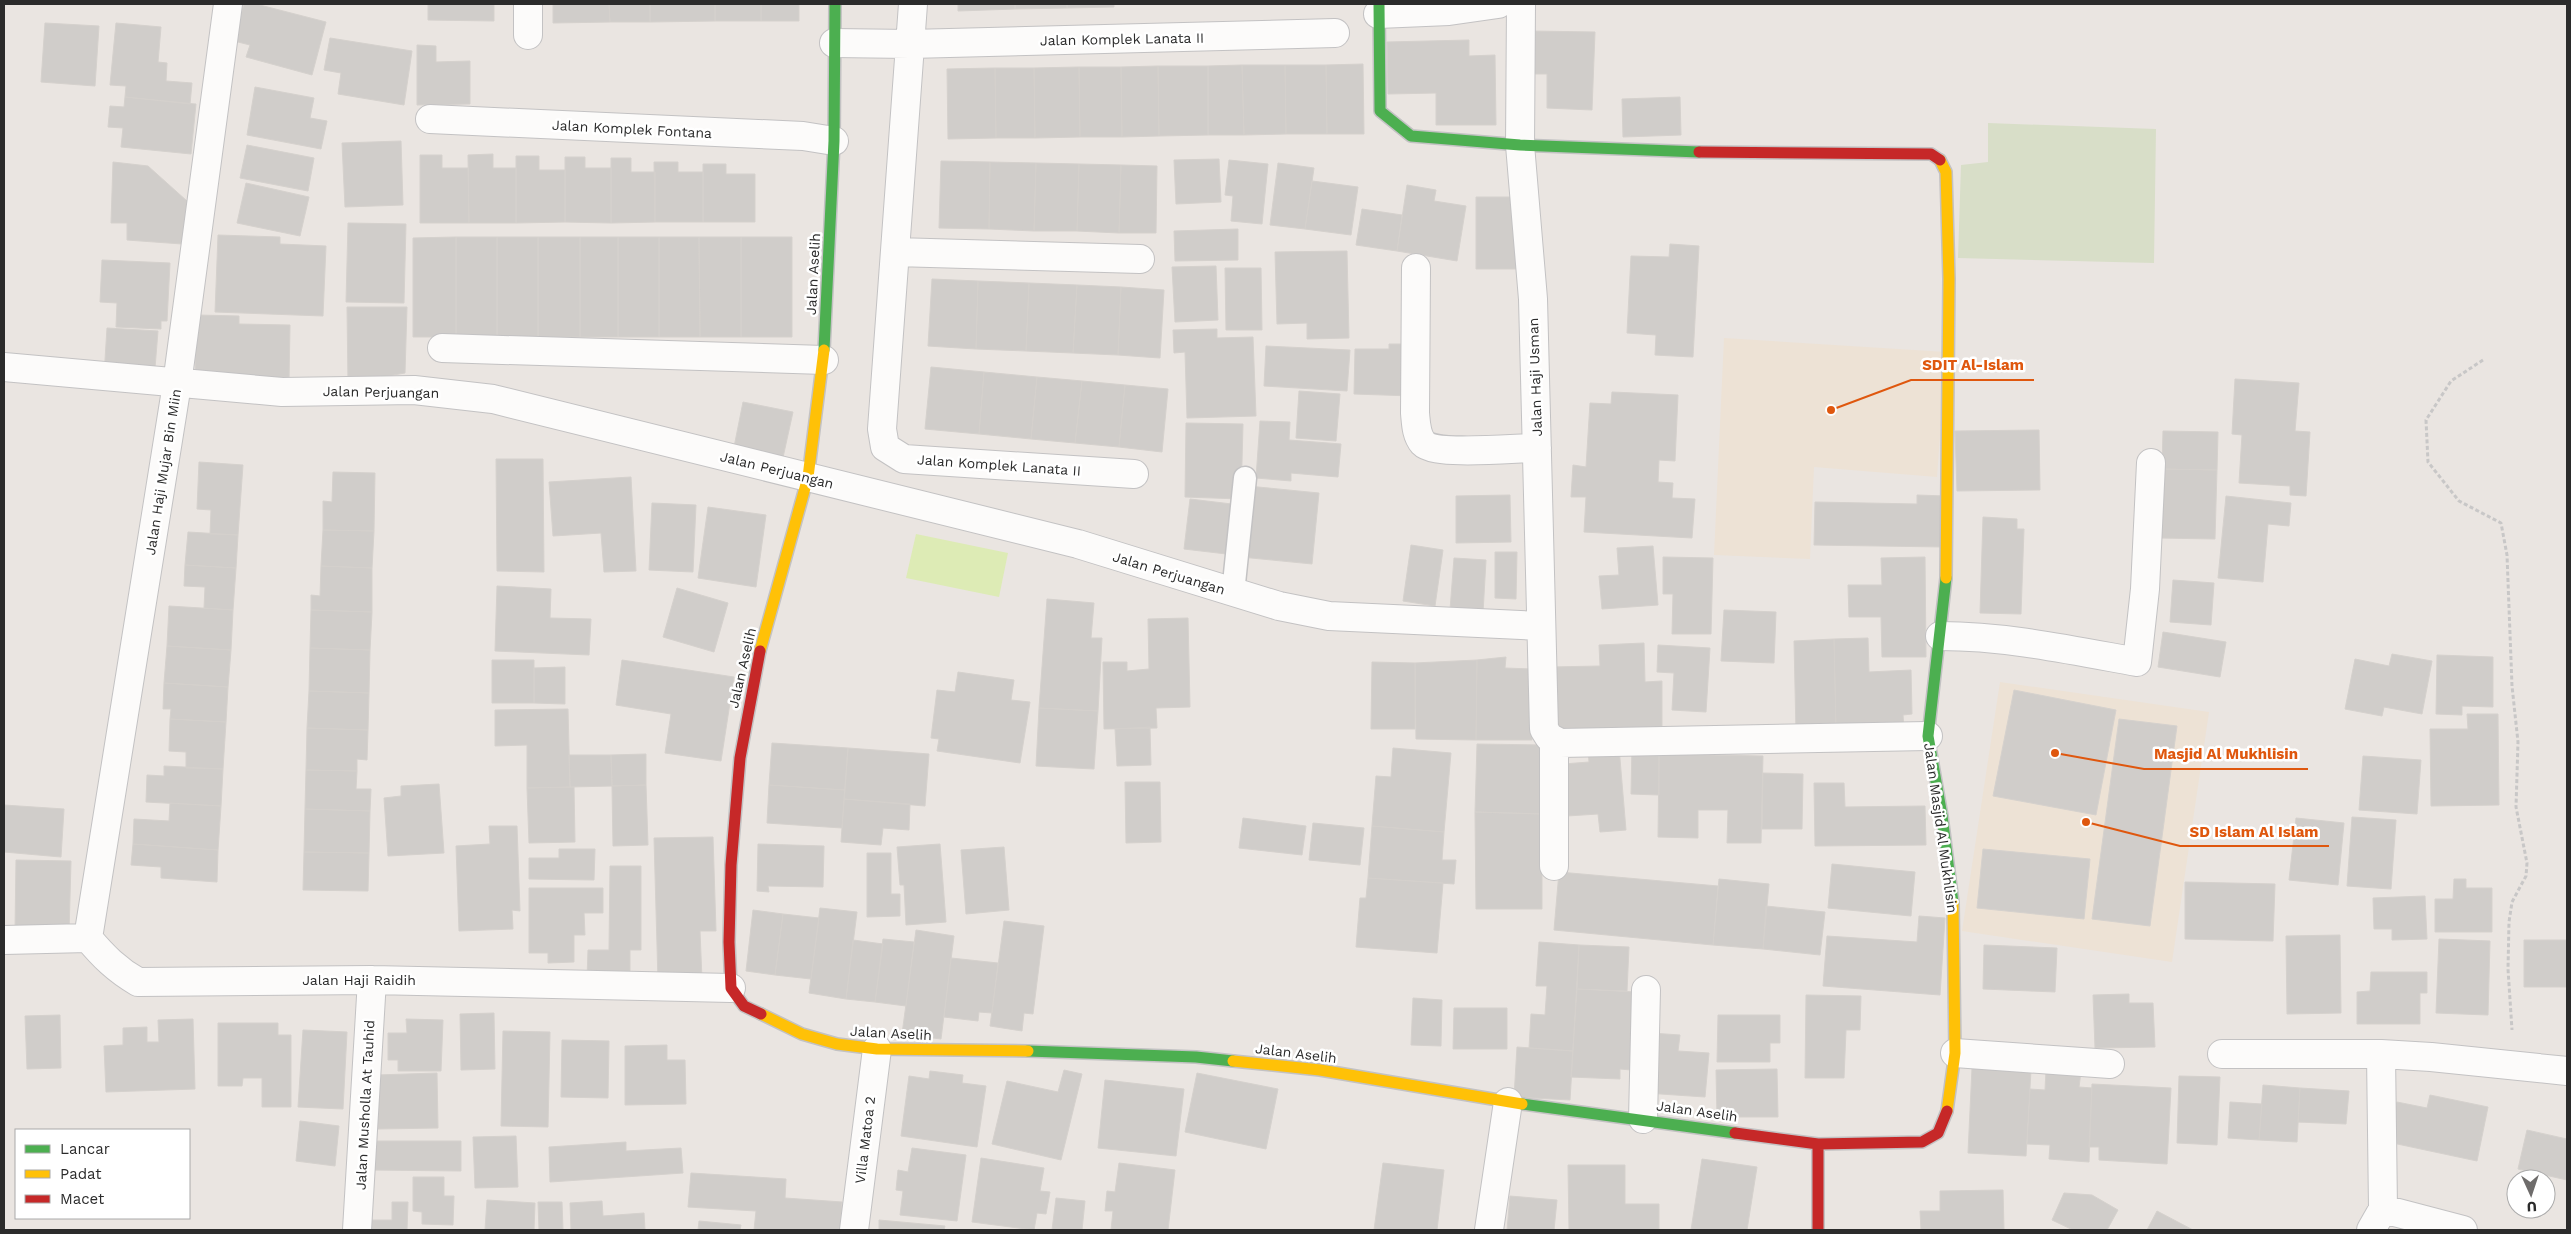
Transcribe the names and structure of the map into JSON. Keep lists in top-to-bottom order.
{
  "streets": {
    "street": [
      "Jalan Komplek Lanata II",
      "Jalan Komplek Fontana",
      "Jalan Aselih",
      "Jalan Haji Usman",
      "Jalan Perjuangan",
      "Jalan Haji Mujar Bin Miin",
      "Jalan Masjid Al Mukhlisin",
      "Jalan Haji Raidih",
      "Jalan Musholla At Tauhid",
      "Villa Matoa 2"
    ]
  },
  "crossings": [
    ["Jalan Komplek Lanata II", "Jalan Aselih"],
    ["Jalan Komplek Fontana", "Jalan Aselih"],
    ["Jalan Aselih", "Jalan Perjuangan"],
    ["Jalan Aselih", "Jalan Masjid Al Mukhlisin"],
    ["Jalan Aselih", "Jalan Haji Raidih"],
    ["Jalan Aselih", "Villa Matoa 2"],
    ["Jalan Haji Usman", "Jalan Perjuangan"],
    ["Jalan Haji Usman", "Jalan Masjid Al Mukhlisin"],
    ["Jalan Perjuangan", "Jalan Haji Mujar Bin Miin"],
    ["Jalan Haji Mujar Bin Miin", "Jalan Haji Raidih"],
    ["Jalan Haji Raidih", "Jalan Musholla At Tauhid"]
  ],
  "places": ["SDIT Al-Islam", "Masjid Al Mukhlisin", "SD Islam Al Islam"],
  "legend": ["Lancar", "Padat", "Macet"],
  "north": "bottom"
}
